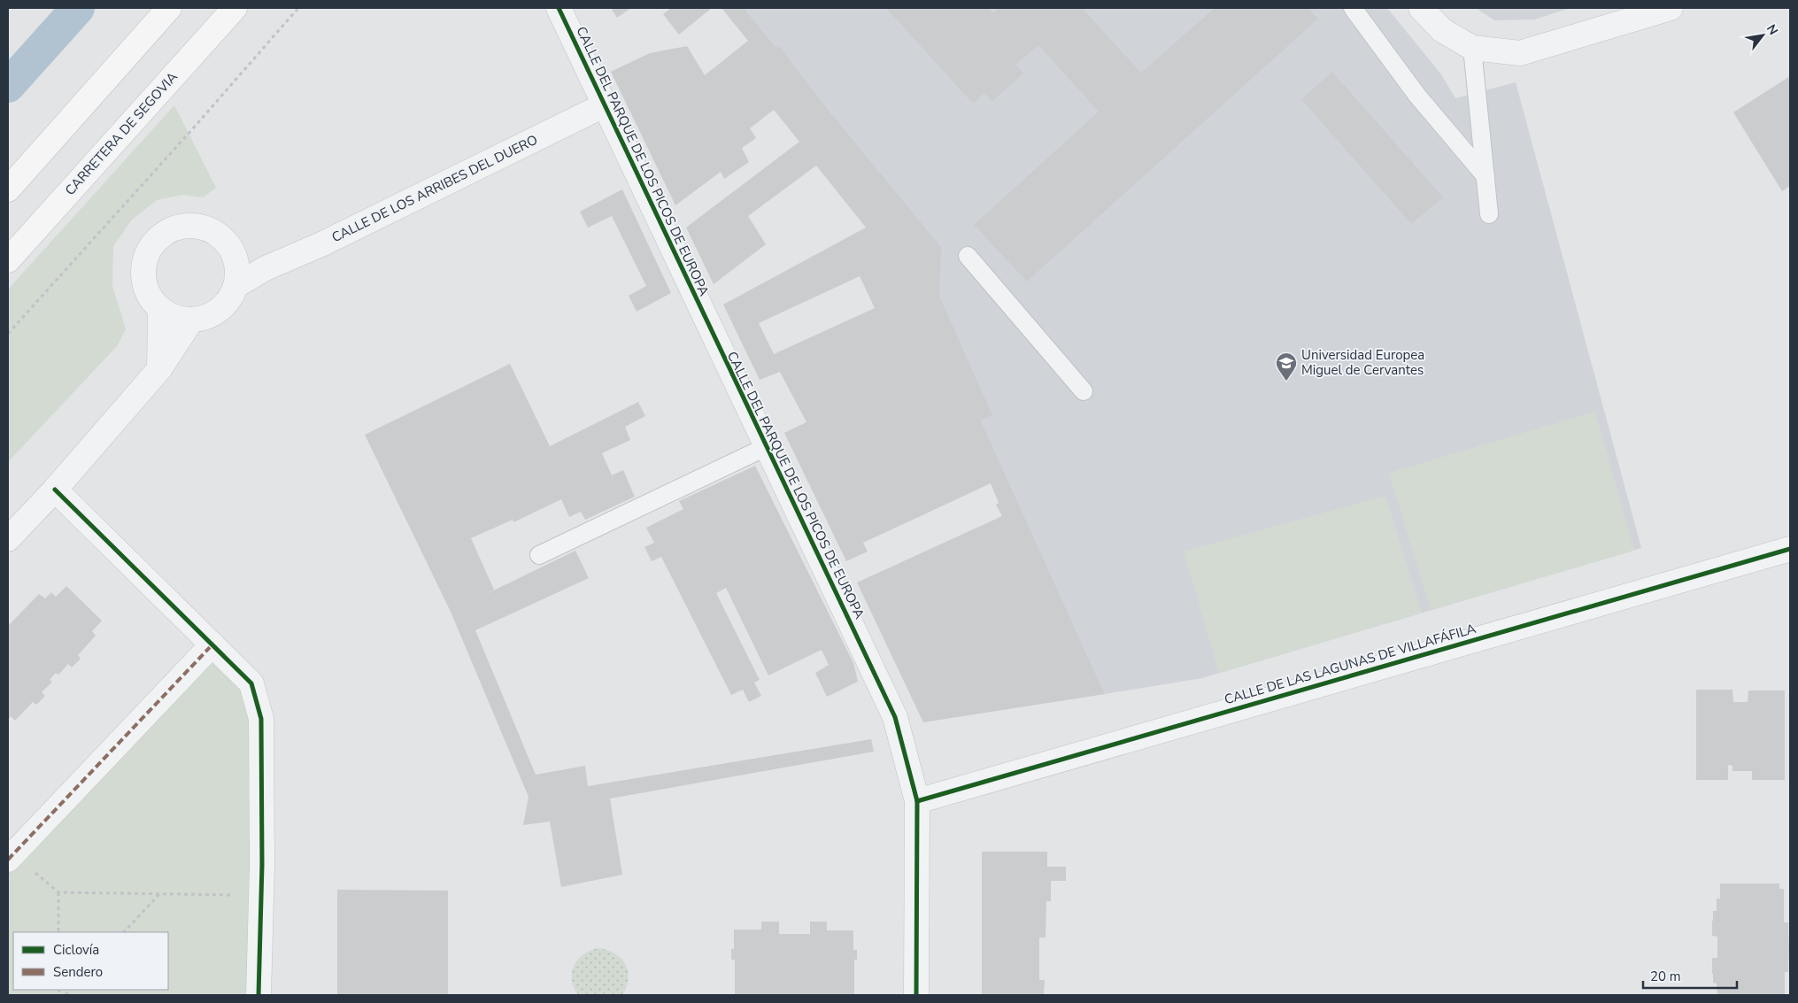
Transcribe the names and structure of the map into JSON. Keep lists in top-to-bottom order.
{
  "streets": {
    "main road": ["CARRETERA DE SEGOVIA"],
    "street": ["CALLE DEL PARQUE DE LOS PICOS DE EUROPA", "CALLE DE LOS ARRIBES DEL DUERO", "CALLE DE LAS LAGUNAS DE VILLAFÁFILA"]
  },
  "crossings": [
    ["CALLE DEL PARQUE DE LOS PICOS DE EUROPA", "CALLE DE LOS ARRIBES DEL DUERO"],
    ["CALLE DEL PARQUE DE LOS PICOS DE EUROPA", "CALLE DE LAS LAGUNAS DE VILLAFÁFILA"]
  ],
  "places": {
    "school or university": ["Universidad Europea Miguel de Cervantes"]
  },
  "legend": ["Ciclovía", "Sendero"],
  "scale_bar": "20 m",
  "north": "top right"
}
